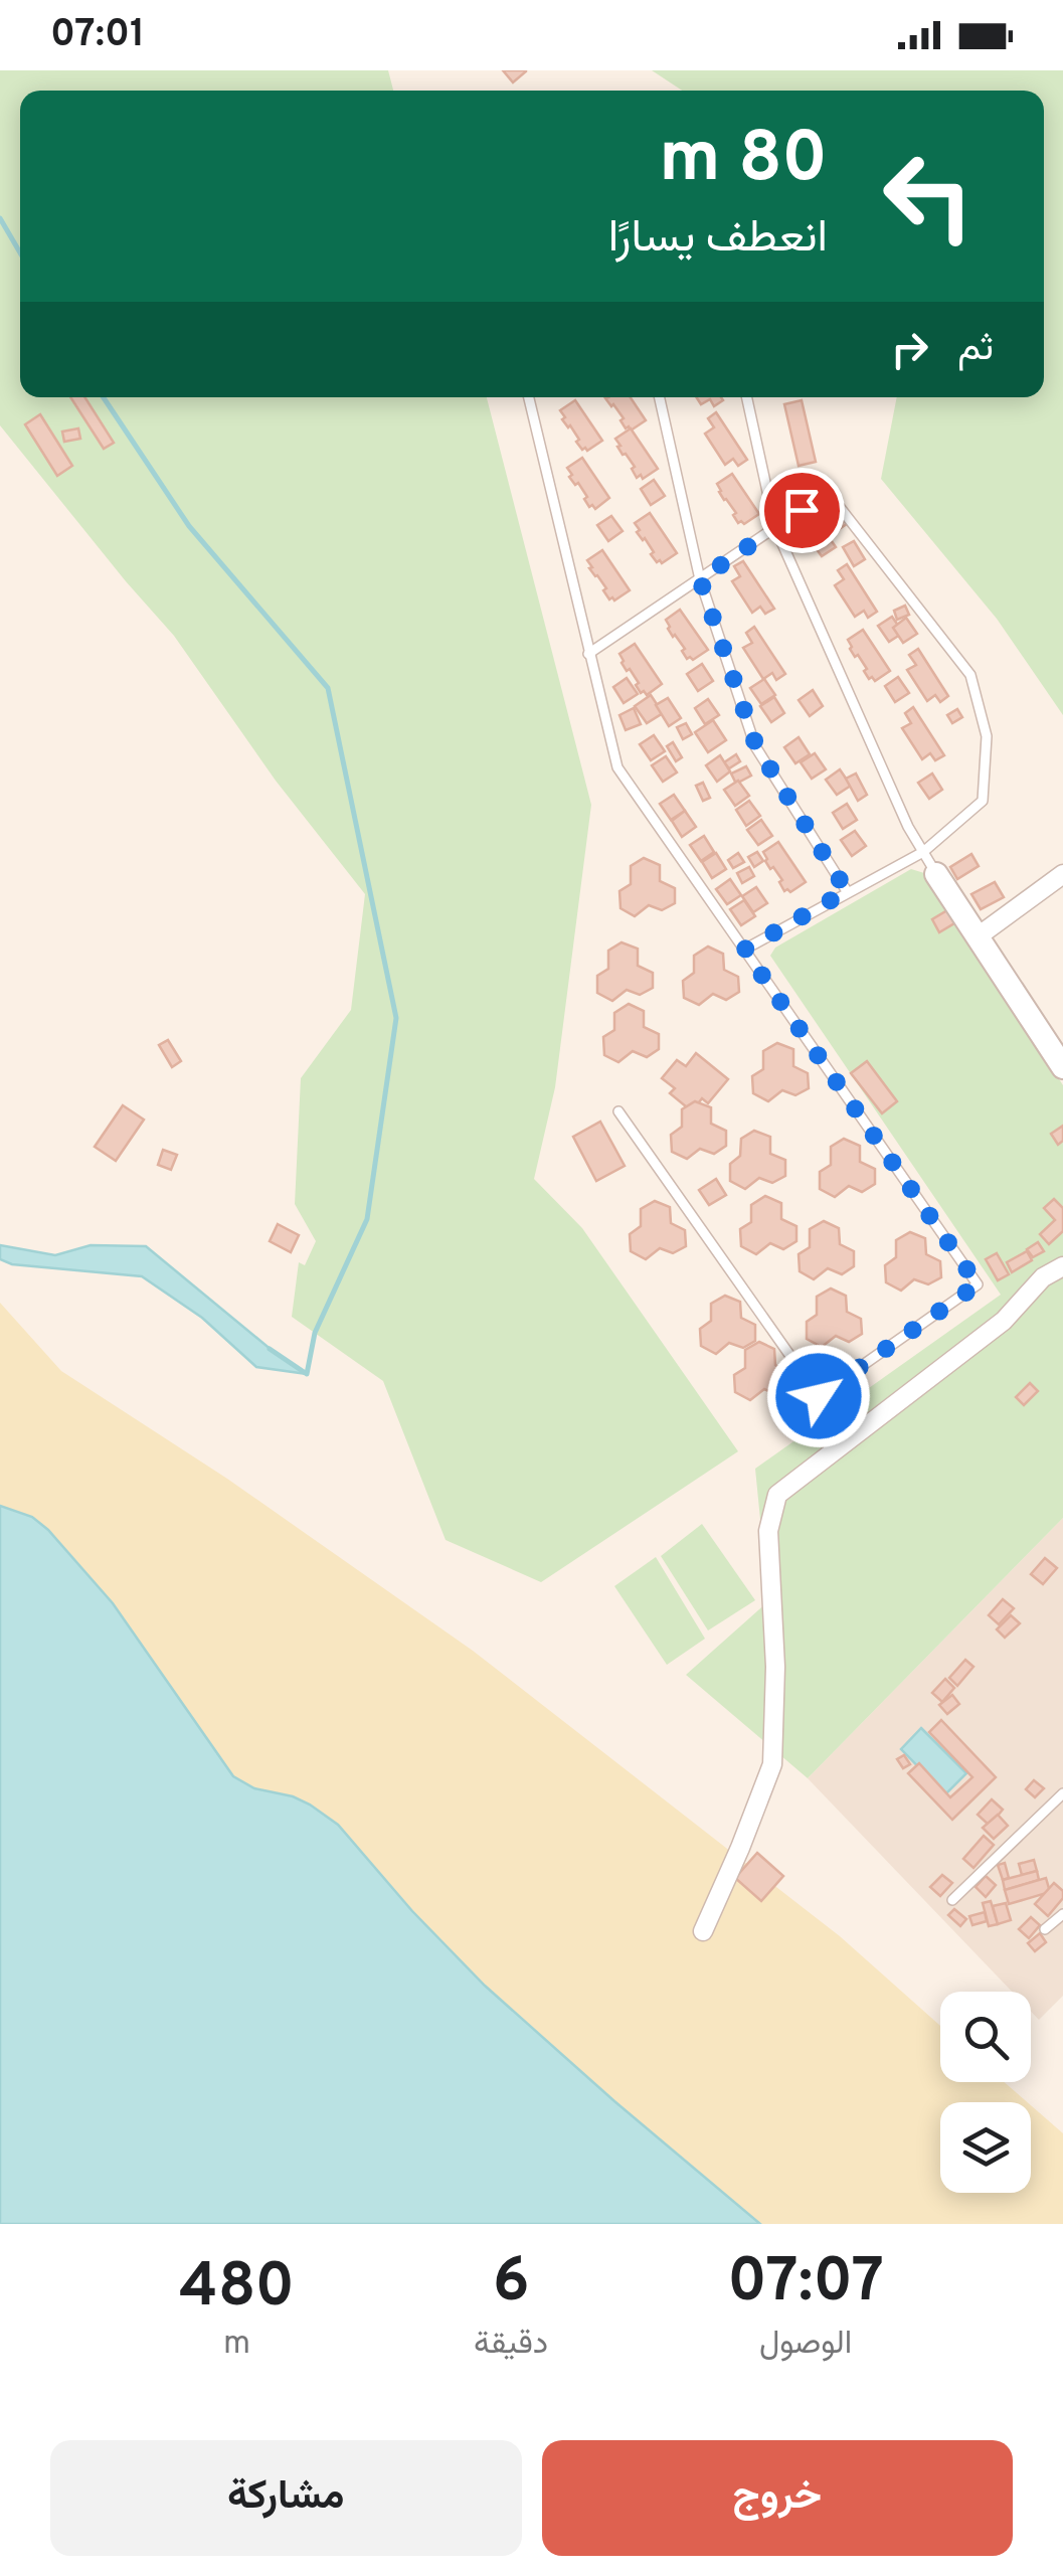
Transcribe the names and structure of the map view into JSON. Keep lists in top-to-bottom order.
{
  "page": {
    "status": "07:01",
    "turn": ["80 m", "انعطف يسارًا"],
    "then": "ثم",
    "eta": [
      "07:07",
      "الوصول",
      "6",
      "دقيقة",
      "480",
      "m"
    ],
    "buttons": ["خروج", "مشاركة"]
  }
}
